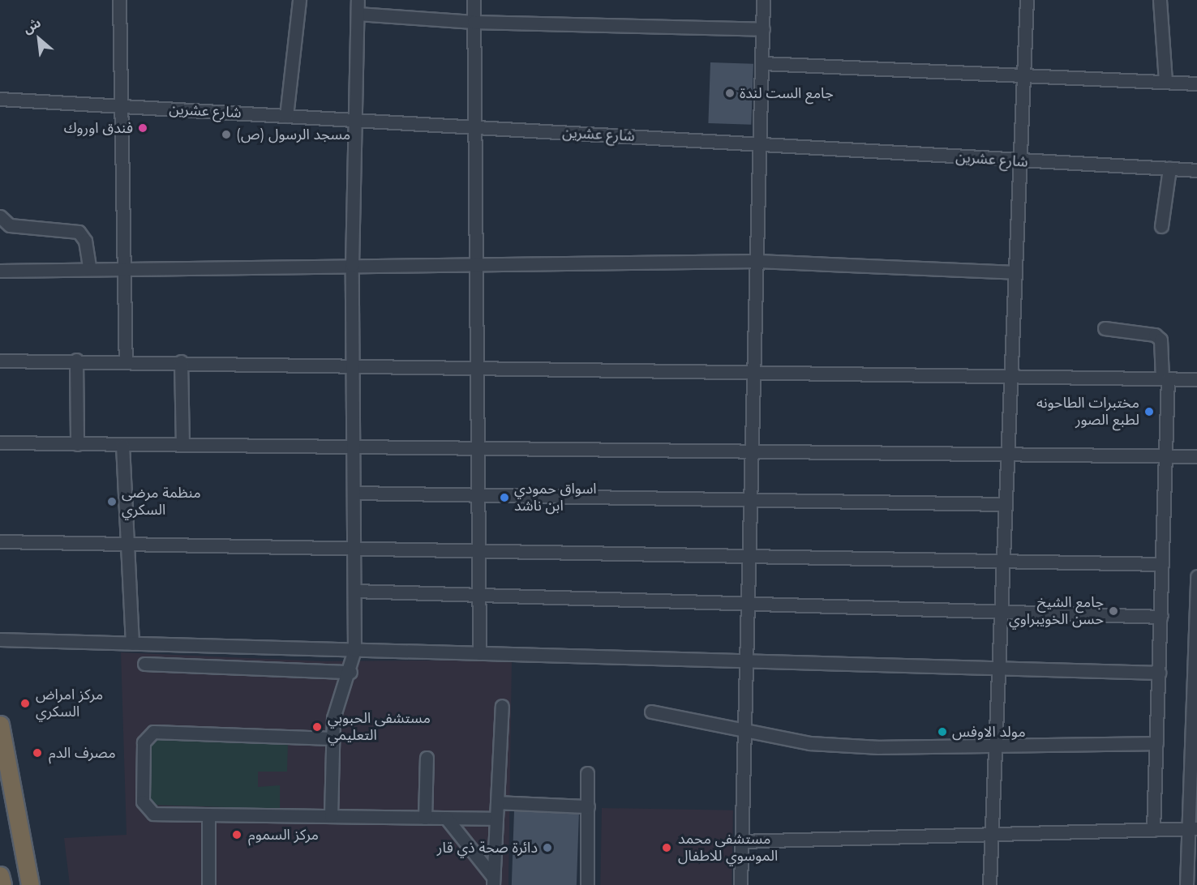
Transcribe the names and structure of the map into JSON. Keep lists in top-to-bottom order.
{
  "streets": {
    "street": ["شارع عشرين"]
  },
  "places": [
    "جامع الست لندة",
    "فندق اوروك",
    "مسجد الرسول (ص)",
    "مختبرات الطاحونه لطبع الصور",
    "اسواق حمودي ابن ناشد",
    "منظمة مرضى السكري",
    "جامع الشيخ حسن الخويبراوي",
    "مركز امراض السكري",
    "مستشفى الحبوبي التعليمي",
    "مولد الاوفس",
    "مصرف الدم",
    "مركز السموم",
    "دائرة صحة ذي قار",
    "مستشفى محمد الموسوي للاطفال"
  ],
  "north": "top left"
}
